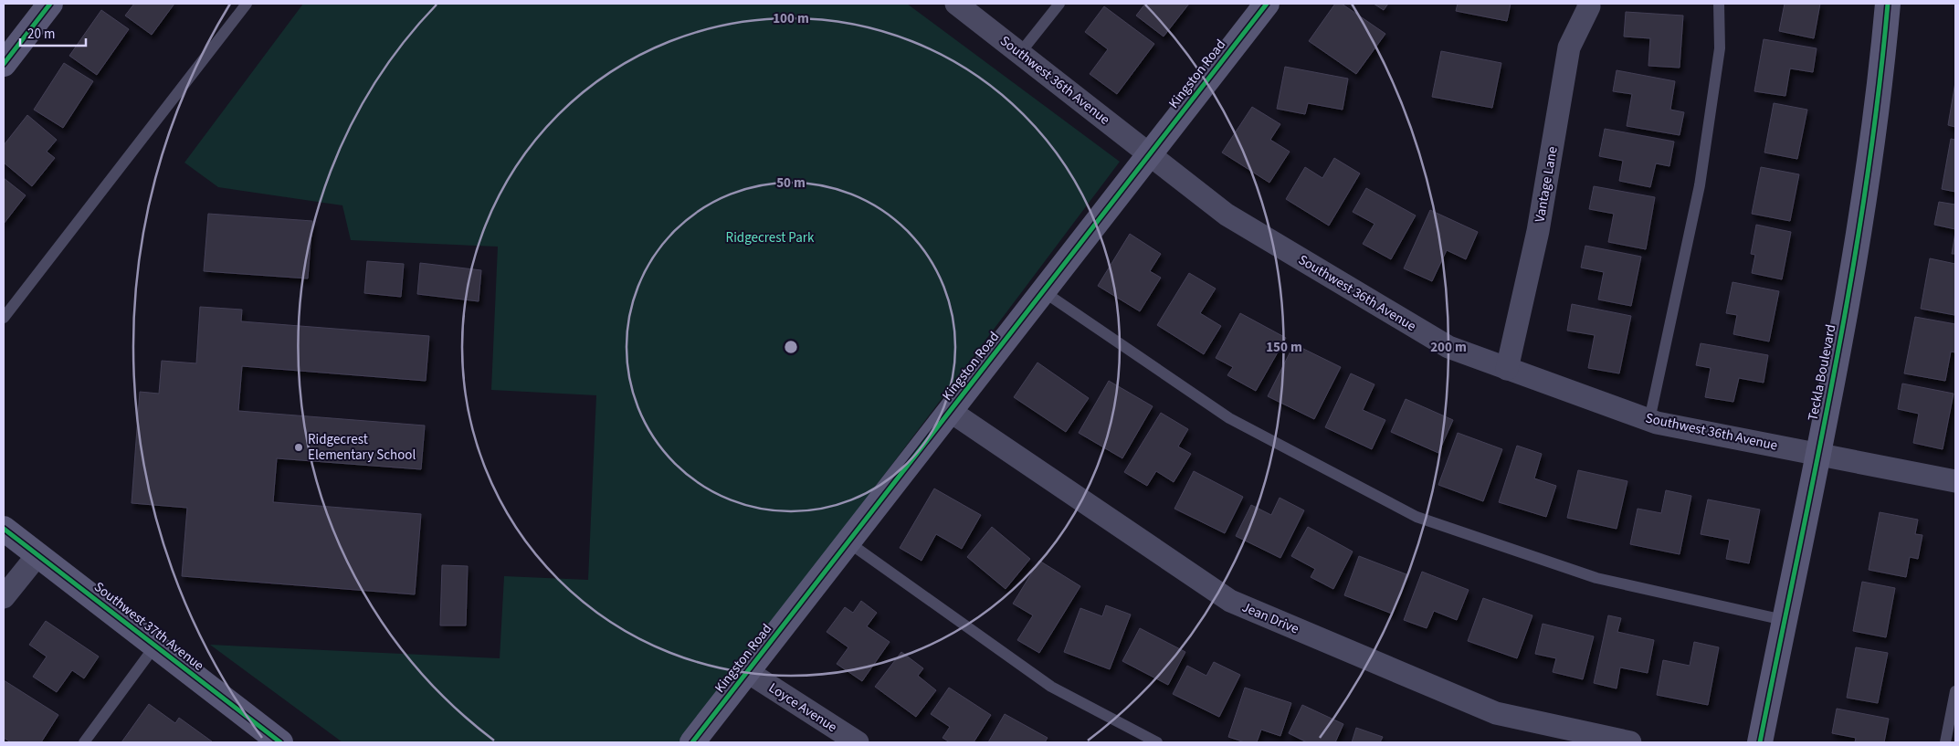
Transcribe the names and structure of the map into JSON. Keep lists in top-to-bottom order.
{
  "streets": {
    "street": [
      "Kingston Road",
      "Southwest 36th Avenue",
      "Vantage Lane",
      "Teckla Boulevard",
      "Jean Drive",
      "Southwest 37th Avenue",
      "Loyce Avenue"
    ]
  },
  "crossings": [
    ["Kingston Road", "Southwest 36th Avenue"],
    ["Kingston Road", "Jean Drive"],
    ["Kingston Road", "Loyce Avenue"],
    ["Southwest 36th Avenue", "Vantage Lane"],
    ["Southwest 36th Avenue", "Teckla Boulevard"]
  ],
  "parks": ["Ridgecrest Park"],
  "places": ["Ridgecrest Elementary School"],
  "scale_bar": "20 m",
  "rings": [
    "100 m",
    "50 m",
    "150 m",
    "200 m"
  ]
}
